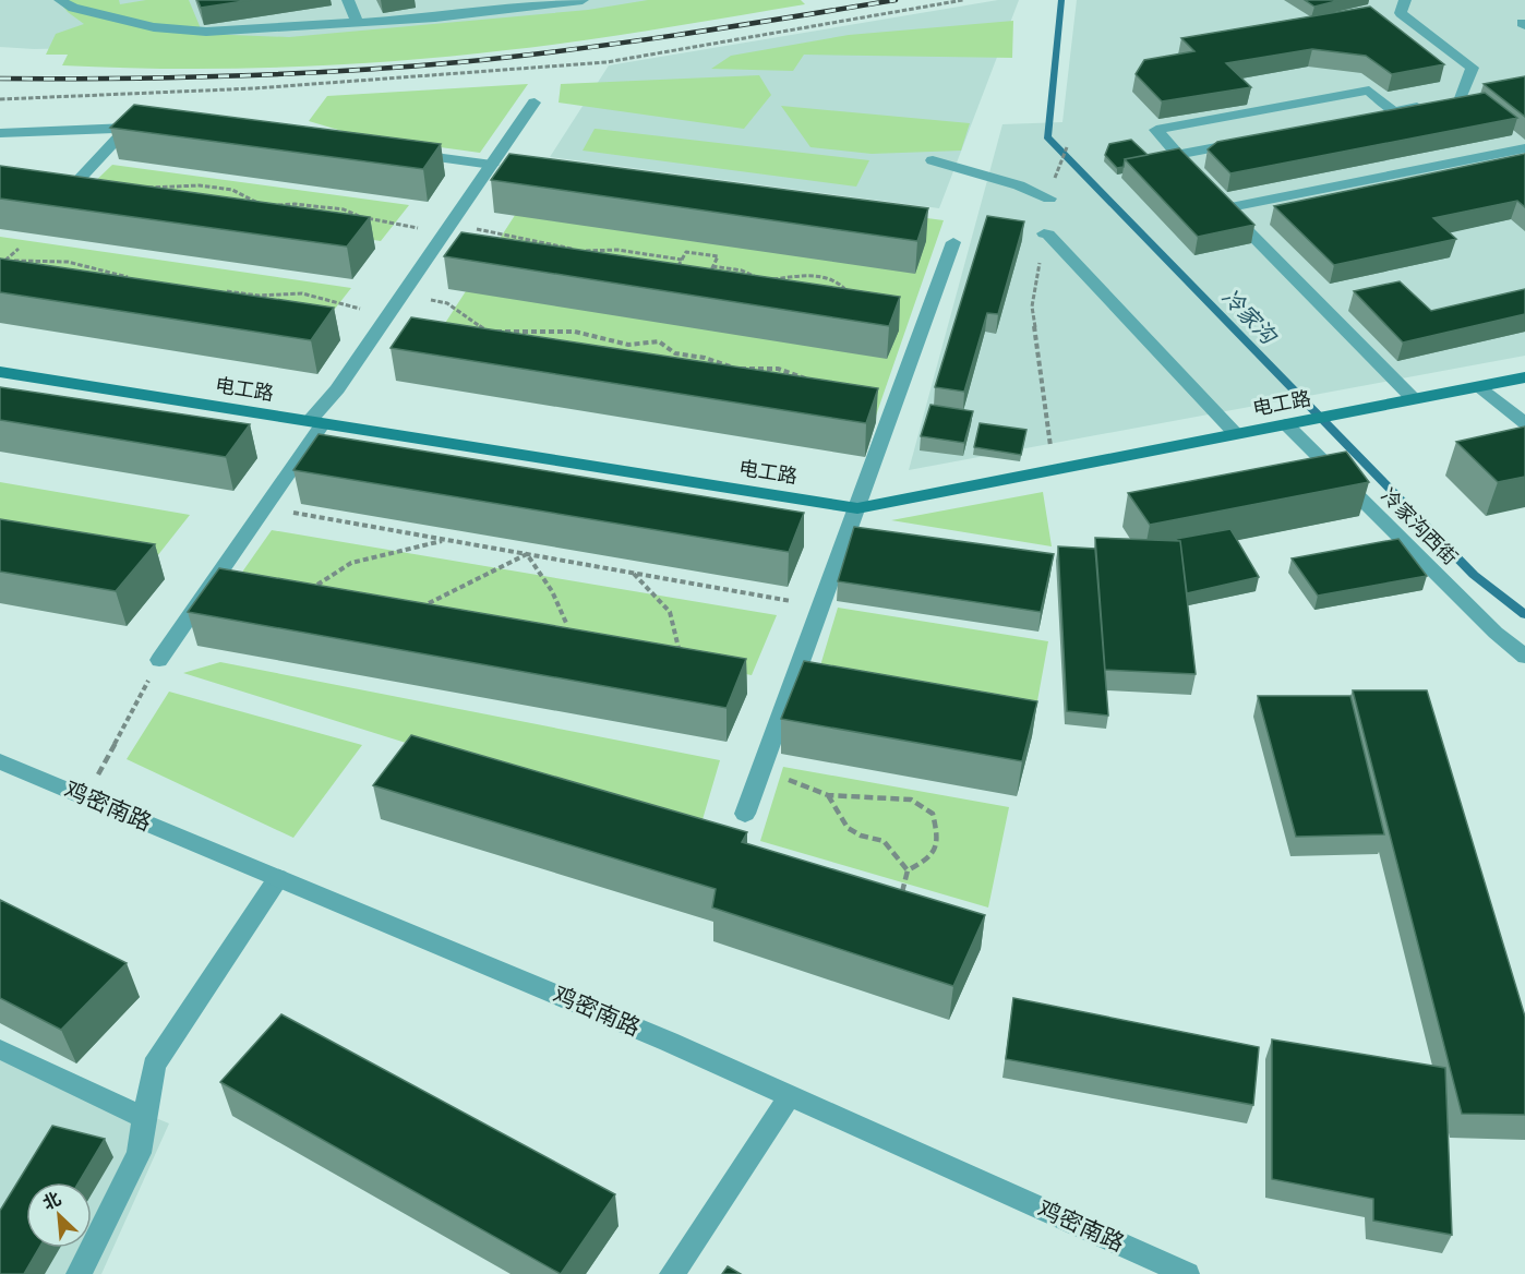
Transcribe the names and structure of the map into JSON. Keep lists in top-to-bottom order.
{
  "streets": {
    "street": ["电工路", "冷家沟西街", "鸡密南路"]
  },
  "crossings": [
    ["电工路", "冷家沟西街"]
  ],
  "water": ["冷家沟"],
  "north": "top left"
}
